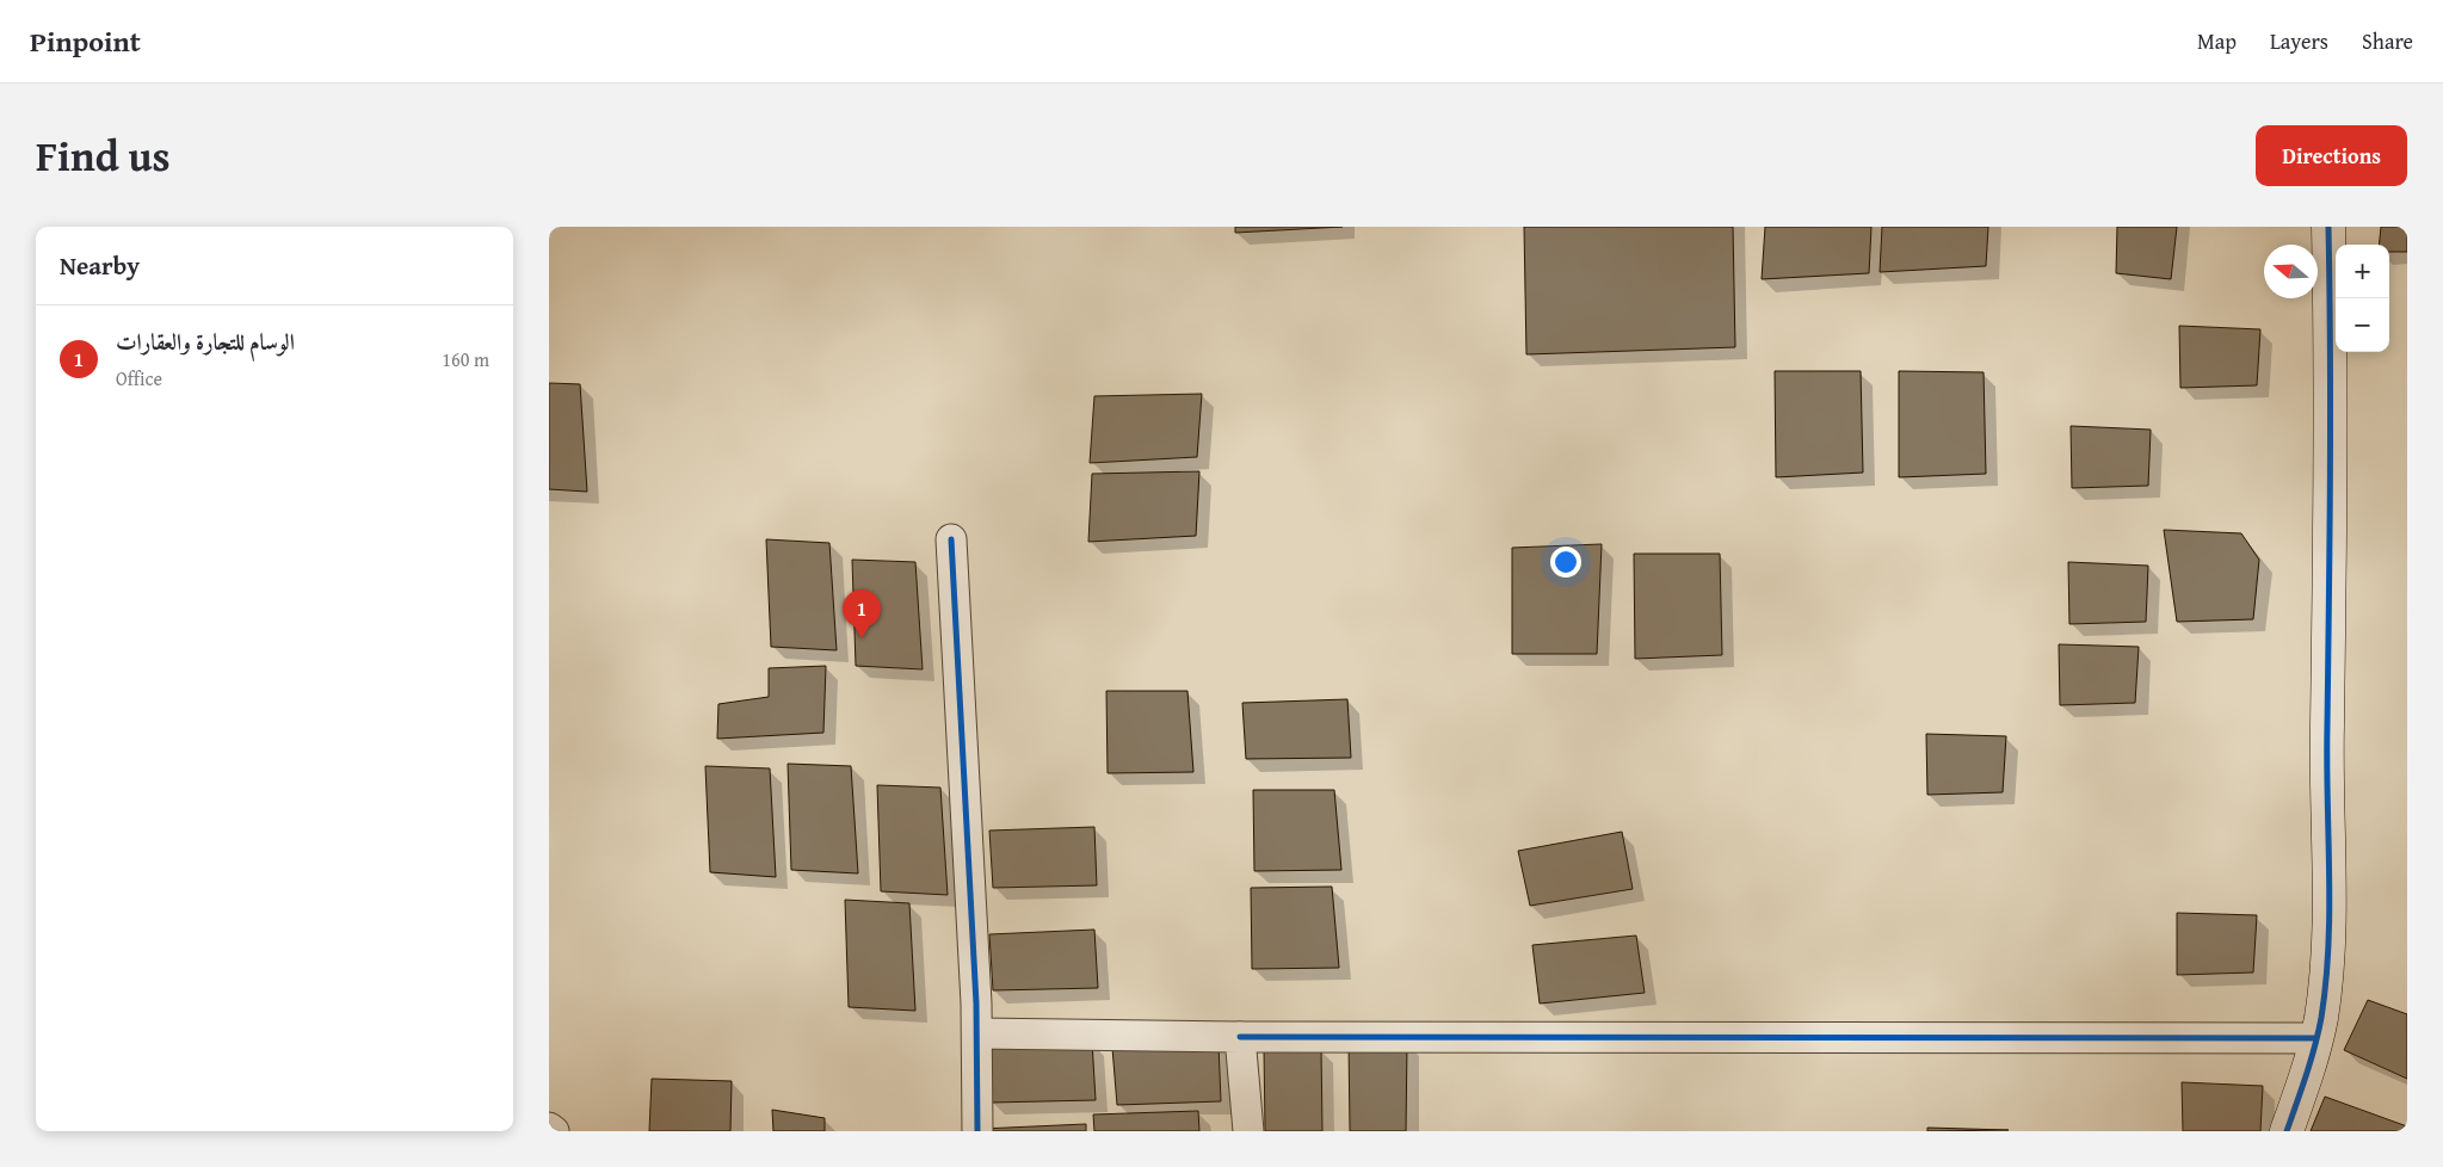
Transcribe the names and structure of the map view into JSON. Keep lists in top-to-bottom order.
{
  "north": "left",
  "page": {
    "header": "Pinpoint",
    "nav": ["Map", "Layers", "Share"],
    "title": "Find us",
    "buttons": "Directions",
    "heading": "Nearby",
    "map_buttons": ["+", "−"],
    "list": [
      {
        "mark": "1",
        "name": "الوسام للتجارة والعقارات",
        "note": "Office",
        "value": "160 m"
      }
    ],
    "pins": "1"
  }
}
